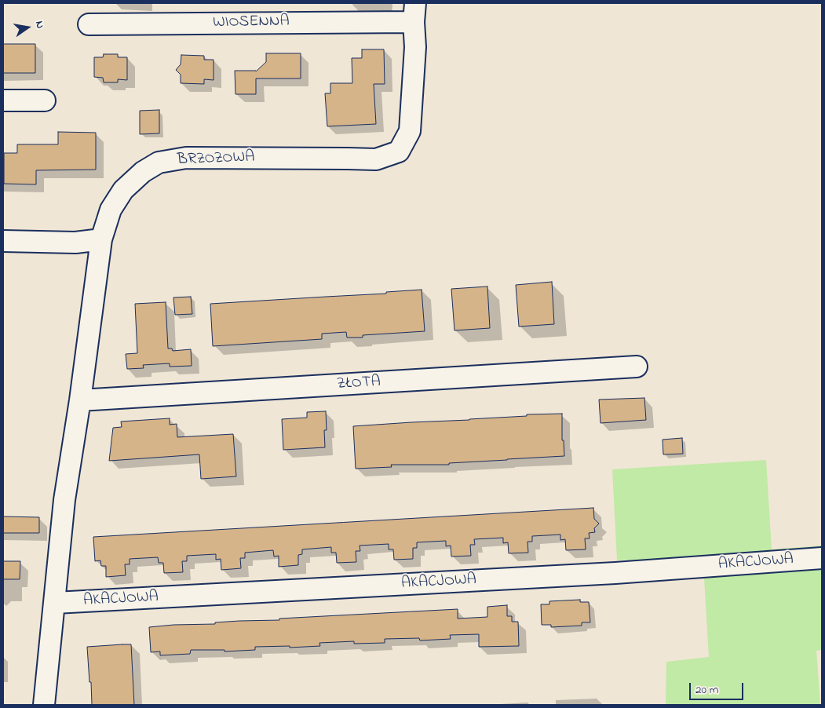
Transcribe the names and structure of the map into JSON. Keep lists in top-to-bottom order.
{
  "streets": {
    "street": [
      "WIOSENNA",
      "BRZOZOWA",
      "ZŁOTA",
      "AKACJOWA"
    ]
  },
  "crossings": [
    ["WIOSENNA", "BRZOZOWA"]
  ],
  "scale_bar": "20 m",
  "north": "right"
}
